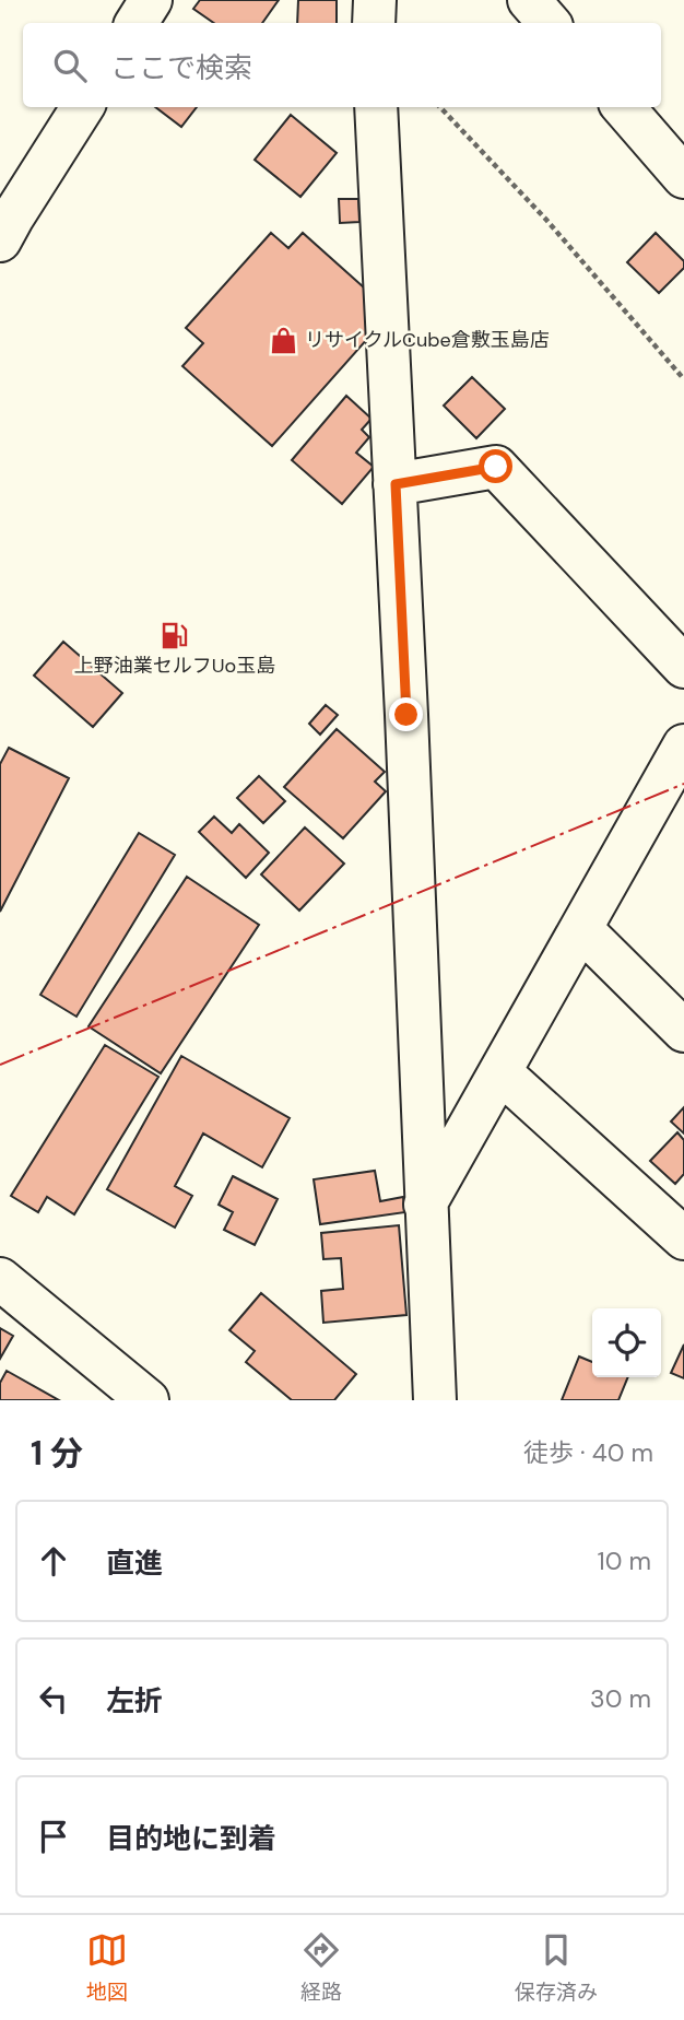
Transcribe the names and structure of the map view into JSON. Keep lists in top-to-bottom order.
{
  "places": {
    "shop": ["リサイクルCube倉敷玉島店"],
    "fuel station": ["上野油業セルフUo玉島"]
  },
  "page": {
    "search": "ここで検索",
    "heading": ["1 分", "徒歩 · 40 m"],
    "list": [
      ["直進", "10 m"],
      ["左折", "30 m"],
      "目的地に到着"
    ],
    "nav": ["地図", "経路", "保存済み"]
  }
}
